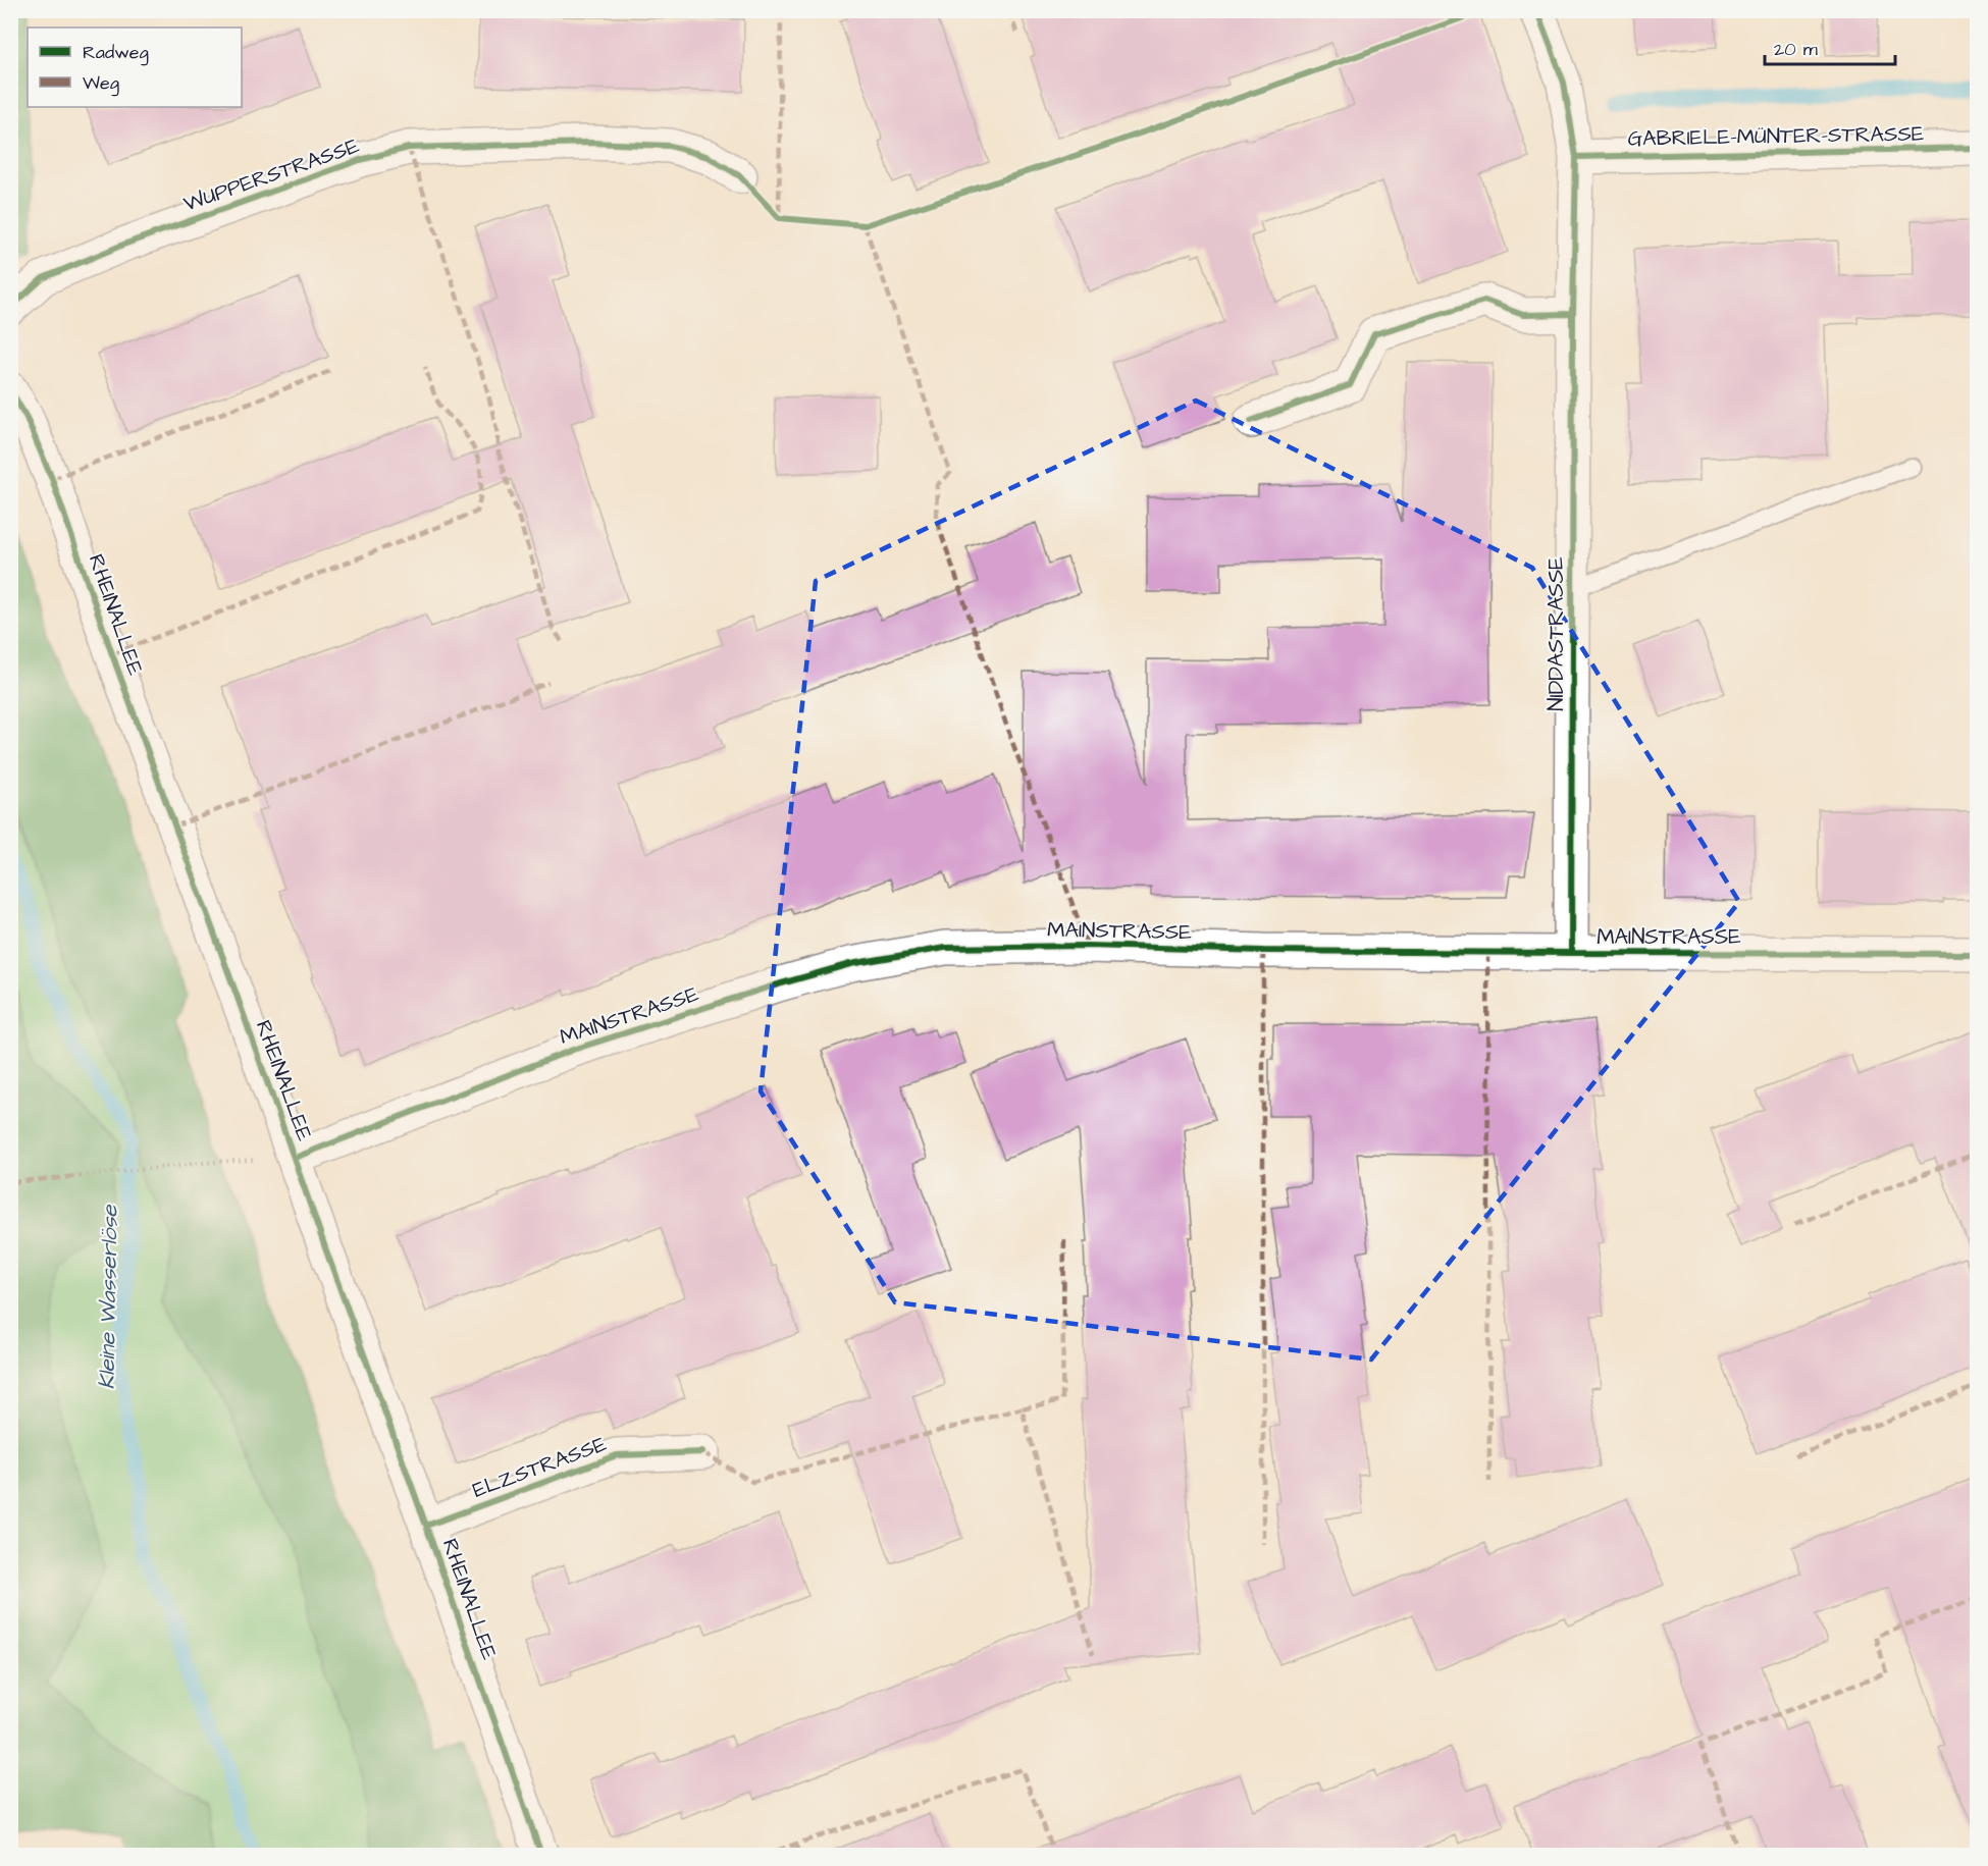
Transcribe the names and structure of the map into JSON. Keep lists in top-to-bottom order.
{
  "streets": {
    "street": [
      "GABRIELE-MÜNTER-STRASSE",
      "WUPPERSTRASSE",
      "RHEINALLEE",
      "NIDDASTRASSE",
      "MAINSTRASSE",
      "ELZSTRASSE"
    ]
  },
  "crossings": [
    ["GABRIELE-MÜNTER-STRASSE", "NIDDASTRASSE"],
    ["RHEINALLEE", "MAINSTRASSE"],
    ["RHEINALLEE", "ELZSTRASSE"],
    ["NIDDASTRASSE", "MAINSTRASSE"]
  ],
  "water": ["Kleine Wasserlöse"],
  "legend": ["Radweg", "Weg"],
  "scale_bar": "20 m"
}
